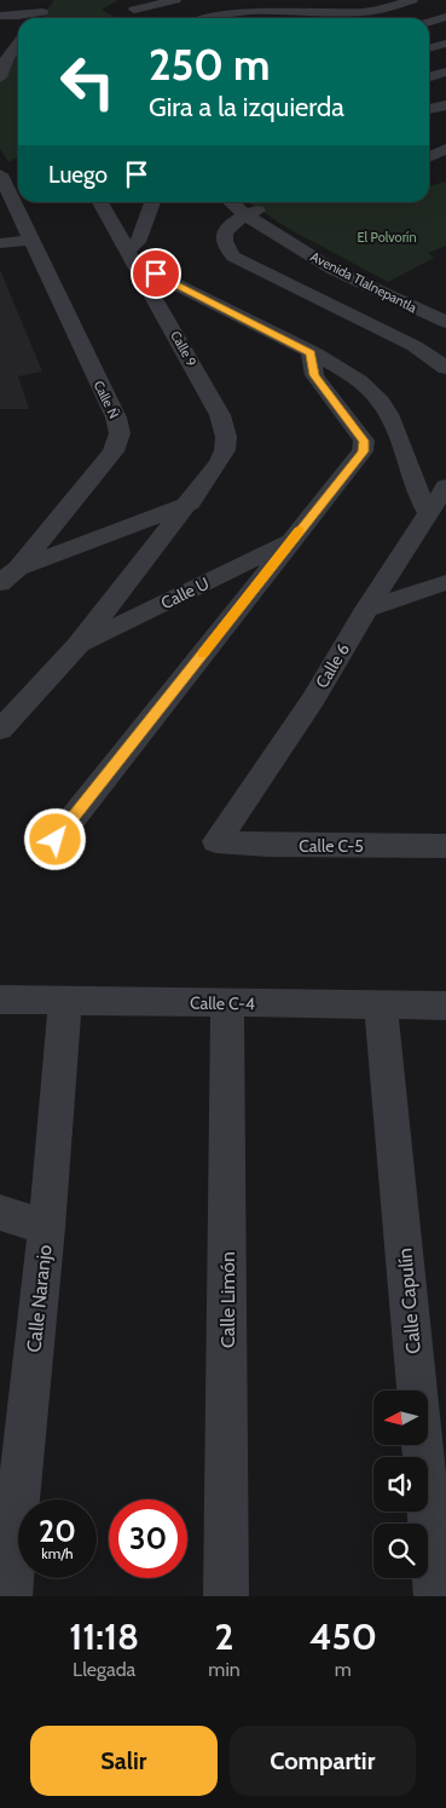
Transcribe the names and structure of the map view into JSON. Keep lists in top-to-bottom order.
{
  "streets": {
    "street": [
      "Avenida Tlalnepantla",
      "Calle 9",
      "Calle Ñ",
      "Calle U",
      "Calle 6",
      "Calle C-5",
      "Calle C-4",
      "Calle Naranjo",
      "Calle Limón",
      "Calle Capulín"
    ]
  },
  "crossings": [
    ["Calle 9", "Calle U"],
    ["Calle 6", "Calle C-5"],
    ["Calle C-4", "Calle Naranjo"],
    ["Calle C-4", "Calle Limón"],
    ["Calle C-4", "Calle Capulín"]
  ],
  "parks": ["El Polvorín"],
  "north": "left",
  "page": {
    "turn": ["250 m", "Gira a la izquierda"],
    "then": "Luego",
    "speed": "20 km/h",
    "limit": "30",
    "eta": [
      "11:18",
      "Llegada",
      "2",
      "min",
      "450",
      "m"
    ],
    "buttons": ["Salir", "Compartir"]
  }
}
